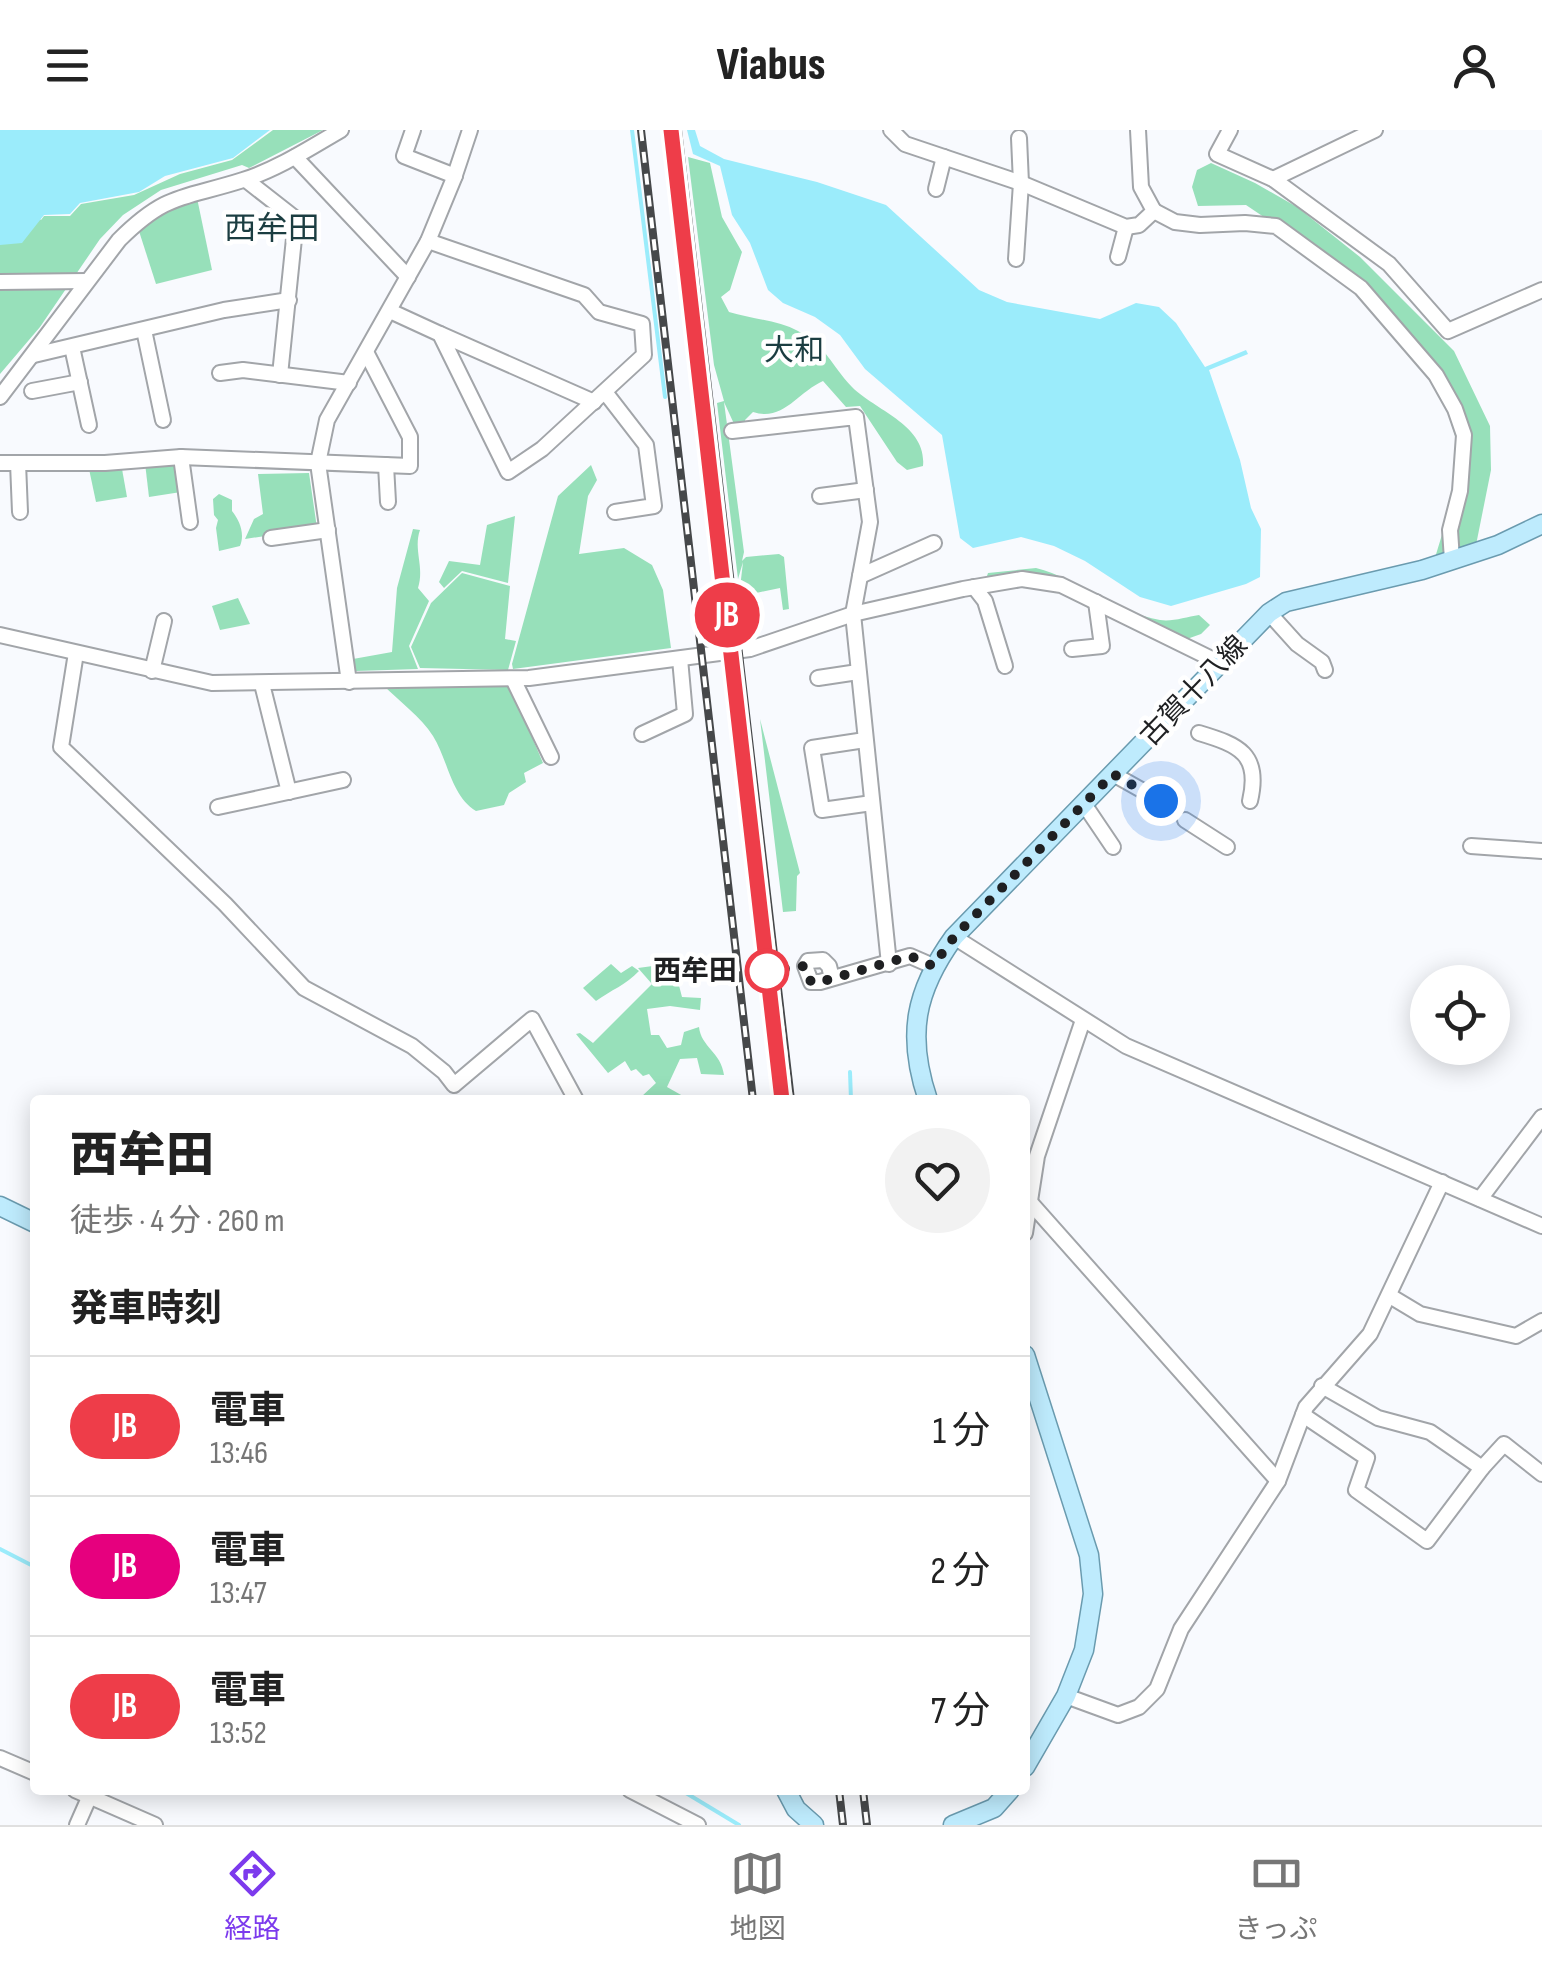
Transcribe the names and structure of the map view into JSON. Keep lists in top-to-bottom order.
{
  "streets": {
    "main road": ["古賀十八線"]
  },
  "districts": ["西牟田", "大和"],
  "places": ["西牟田"],
  "page": {
    "header": "Viabus",
    "on_map": "JB",
    "heading": [
      ["西牟田", "徒歩 · 4 分 · 260 m"],
      "発車時刻"
    ],
    "list": [
      {
        "mark": "JB",
        "name": "電車",
        "note": "13:46",
        "value": "1 分"
      },
      {
        "mark": "JB",
        "name": "電車",
        "note": "13:47",
        "value": "2 分"
      },
      {
        "mark": "JB",
        "name": "電車",
        "note": "13:52",
        "value": "7 分"
      }
    ],
    "tabs": ["経路", "地図", "きっぷ"]
  }
}
